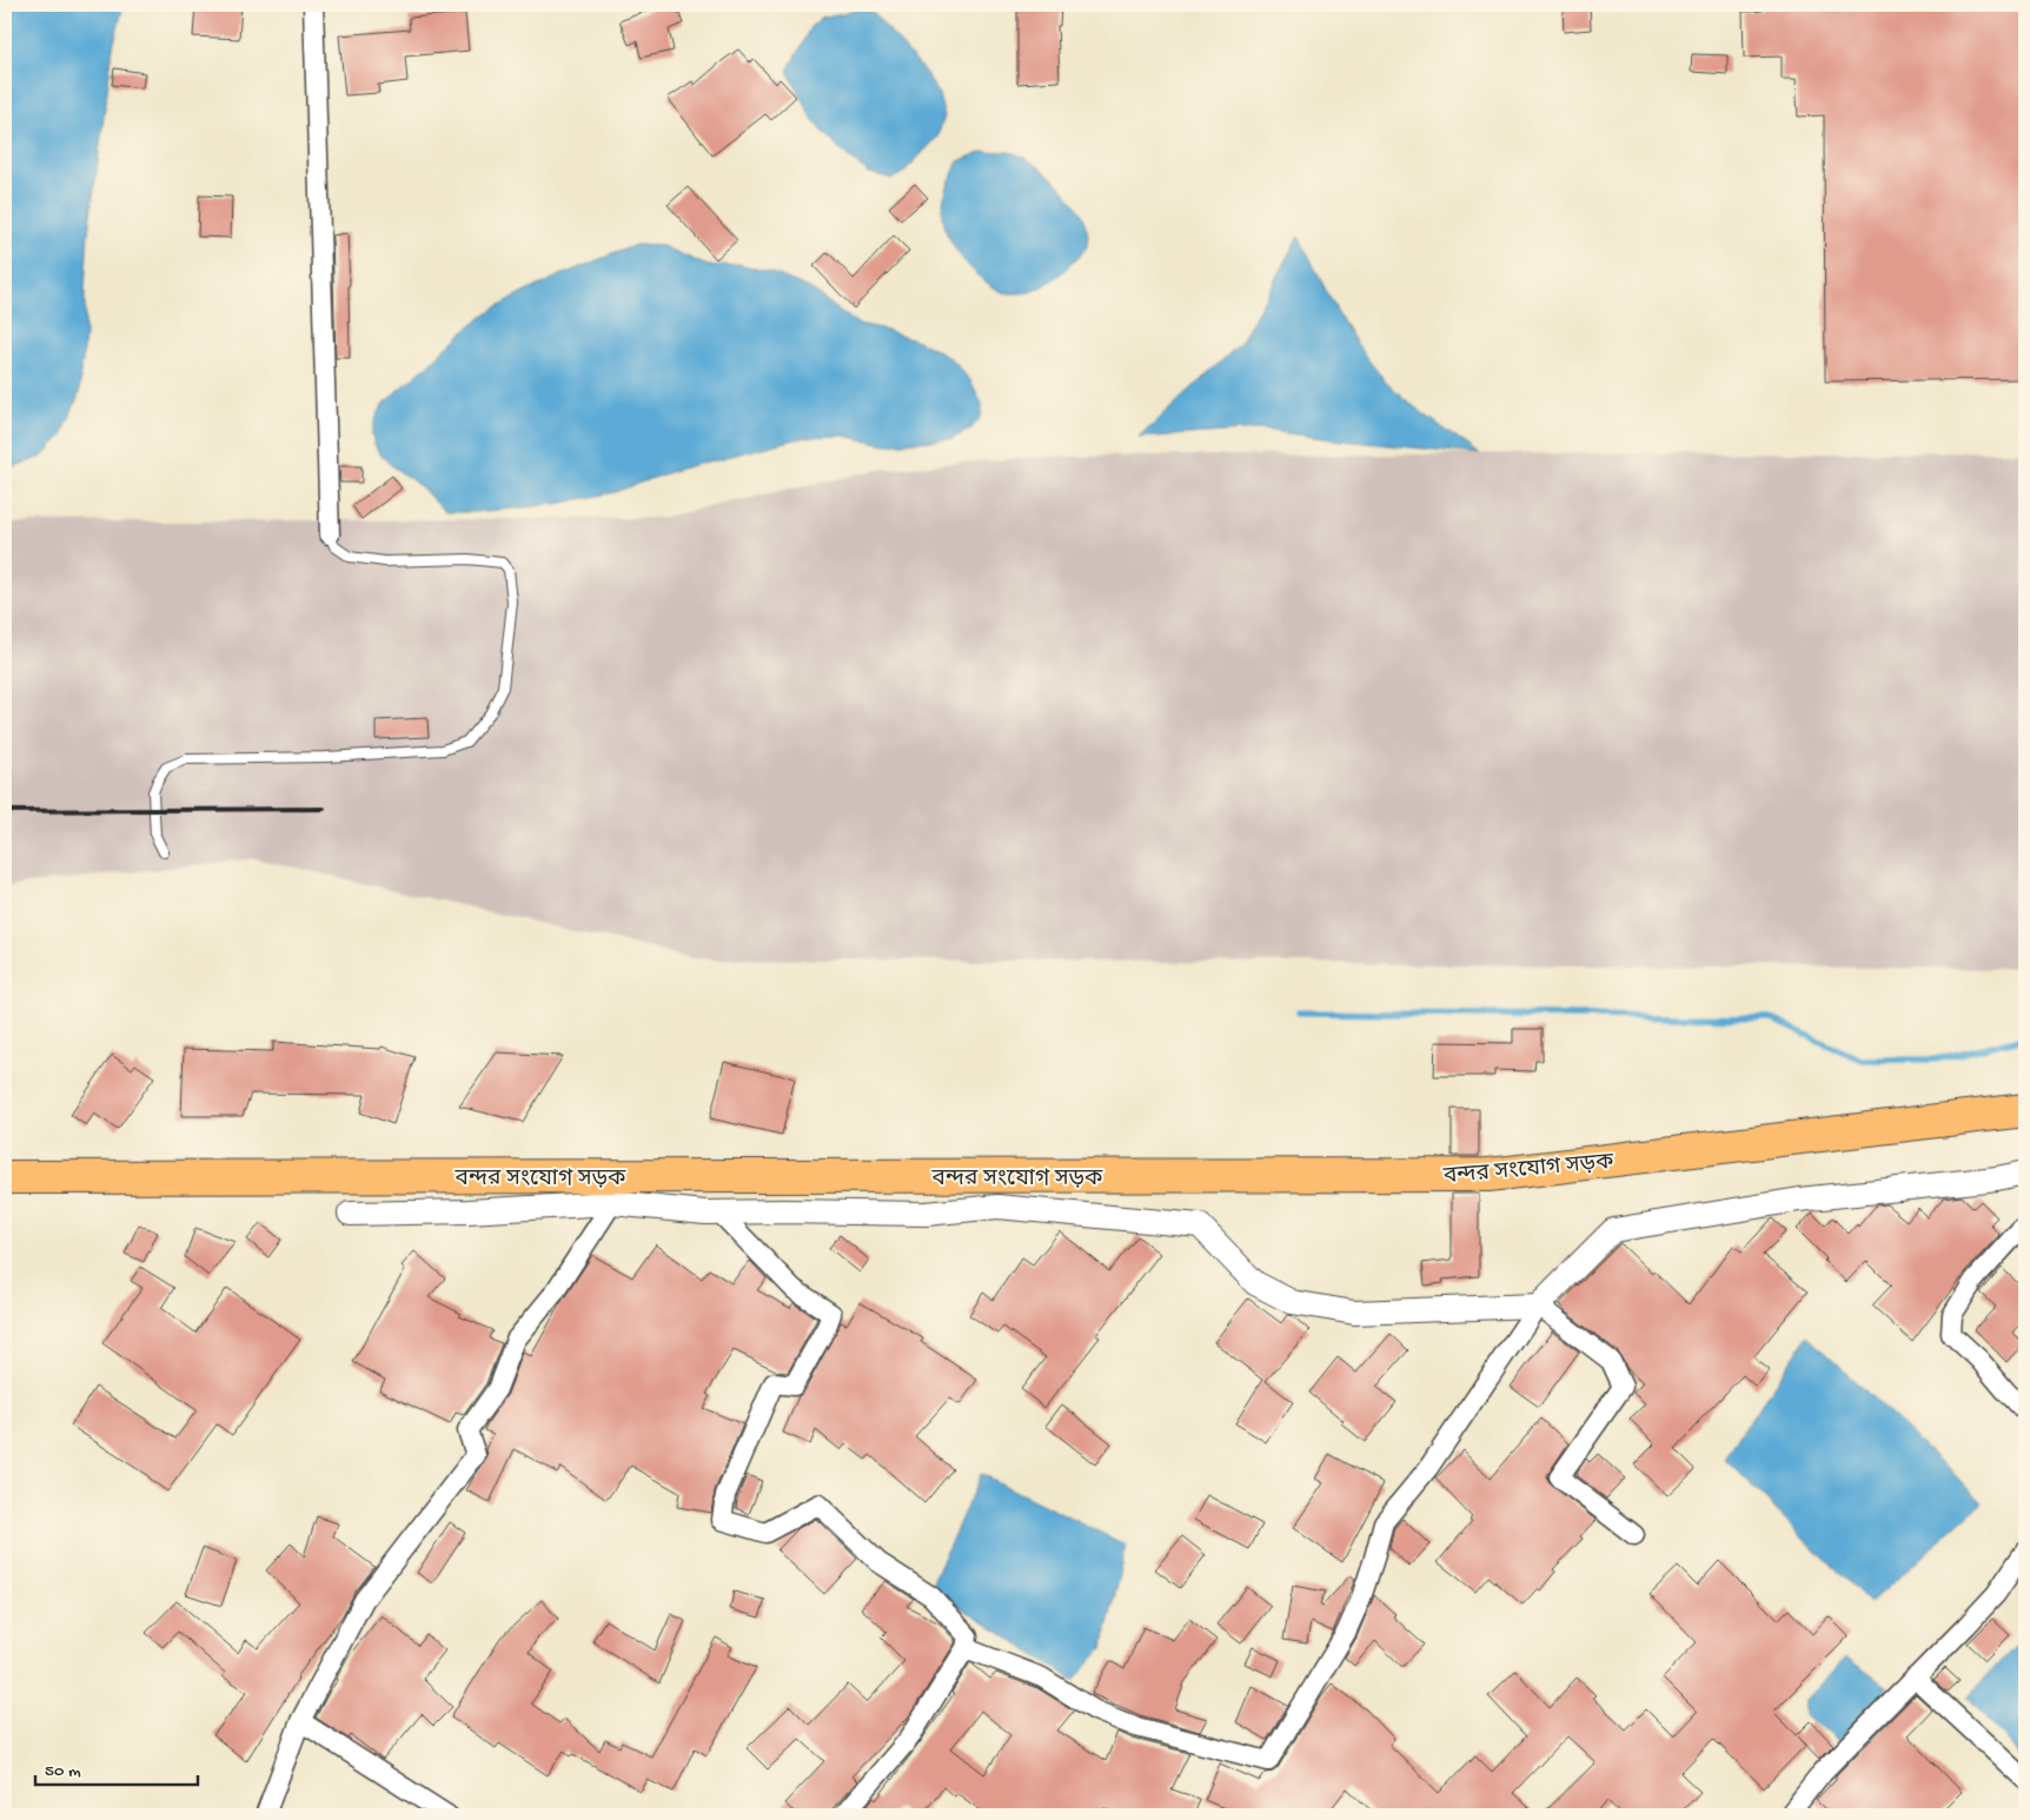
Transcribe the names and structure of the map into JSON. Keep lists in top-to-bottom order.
{
  "streets": {
    "highway": ["বন্দর সংযোগ সড়ক"]
  },
  "scale_bar": "50 m"
}
